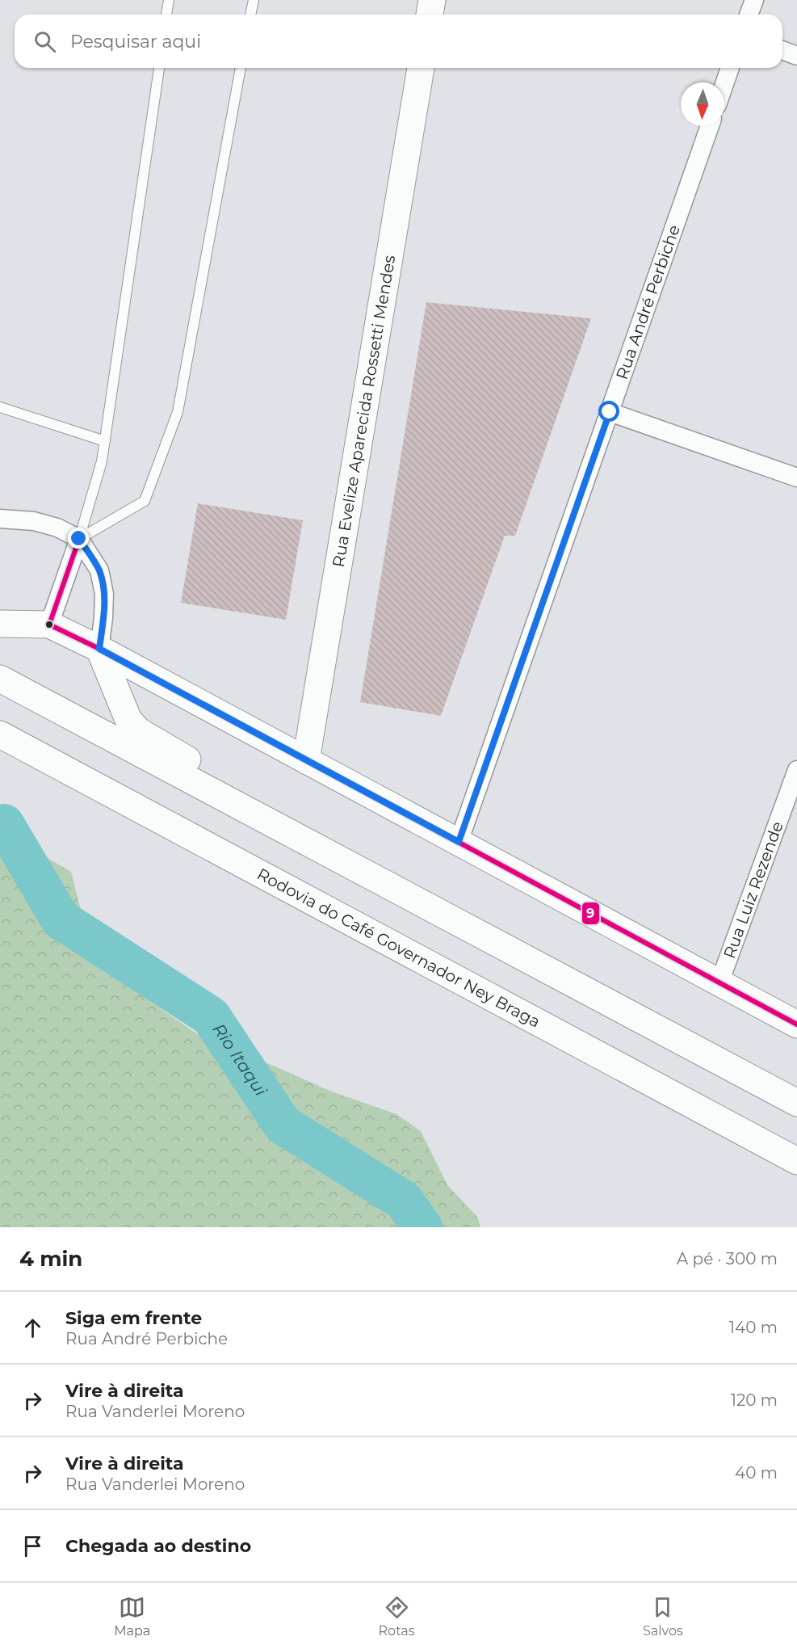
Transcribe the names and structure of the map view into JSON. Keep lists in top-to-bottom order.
{
  "streets": {
    "main road": ["Rua Evelize Aparecida Rossetti Mendes", "Rodovia do Café Governador Ney Braga"],
    "street": ["Rua André Perbiche", "Rua Luiz Rezende"]
  },
  "water": ["Rio Itaqui"],
  "lines": ["transit line 9"],
  "north": "bottom",
  "page": {
    "search": "Pesquisar aqui",
    "heading": ["4 min", "A pé · 300 m"],
    "list": [
      ["Siga em frente", "Rua André Perbiche", "140 m"],
      ["Vire à direita", "Rua Vanderlei Moreno", "120 m"],
      ["Vire à direita", "Rua Vanderlei Moreno", "40 m"],
      "Chegada ao destino"
    ],
    "nav": ["Mapa", "Rotas", "Salvos"]
  }
}
